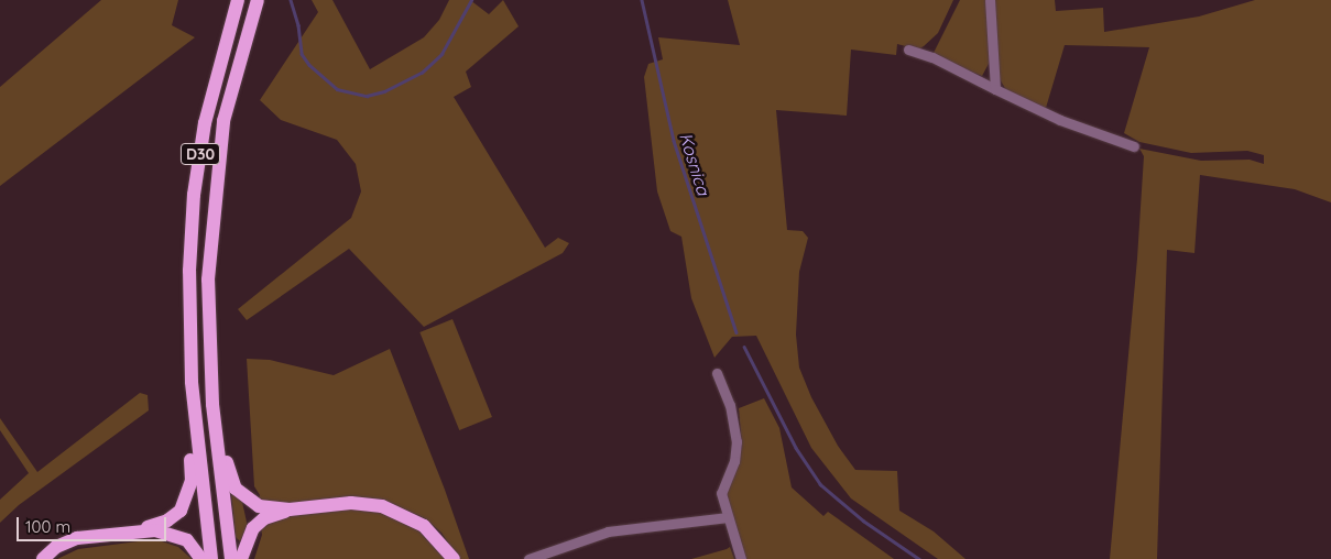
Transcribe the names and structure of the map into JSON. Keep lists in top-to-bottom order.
{
  "streets": {
    "main road": ["D30"]
  },
  "water": ["Kosnica"],
  "scale_bar": "100 m"
}
